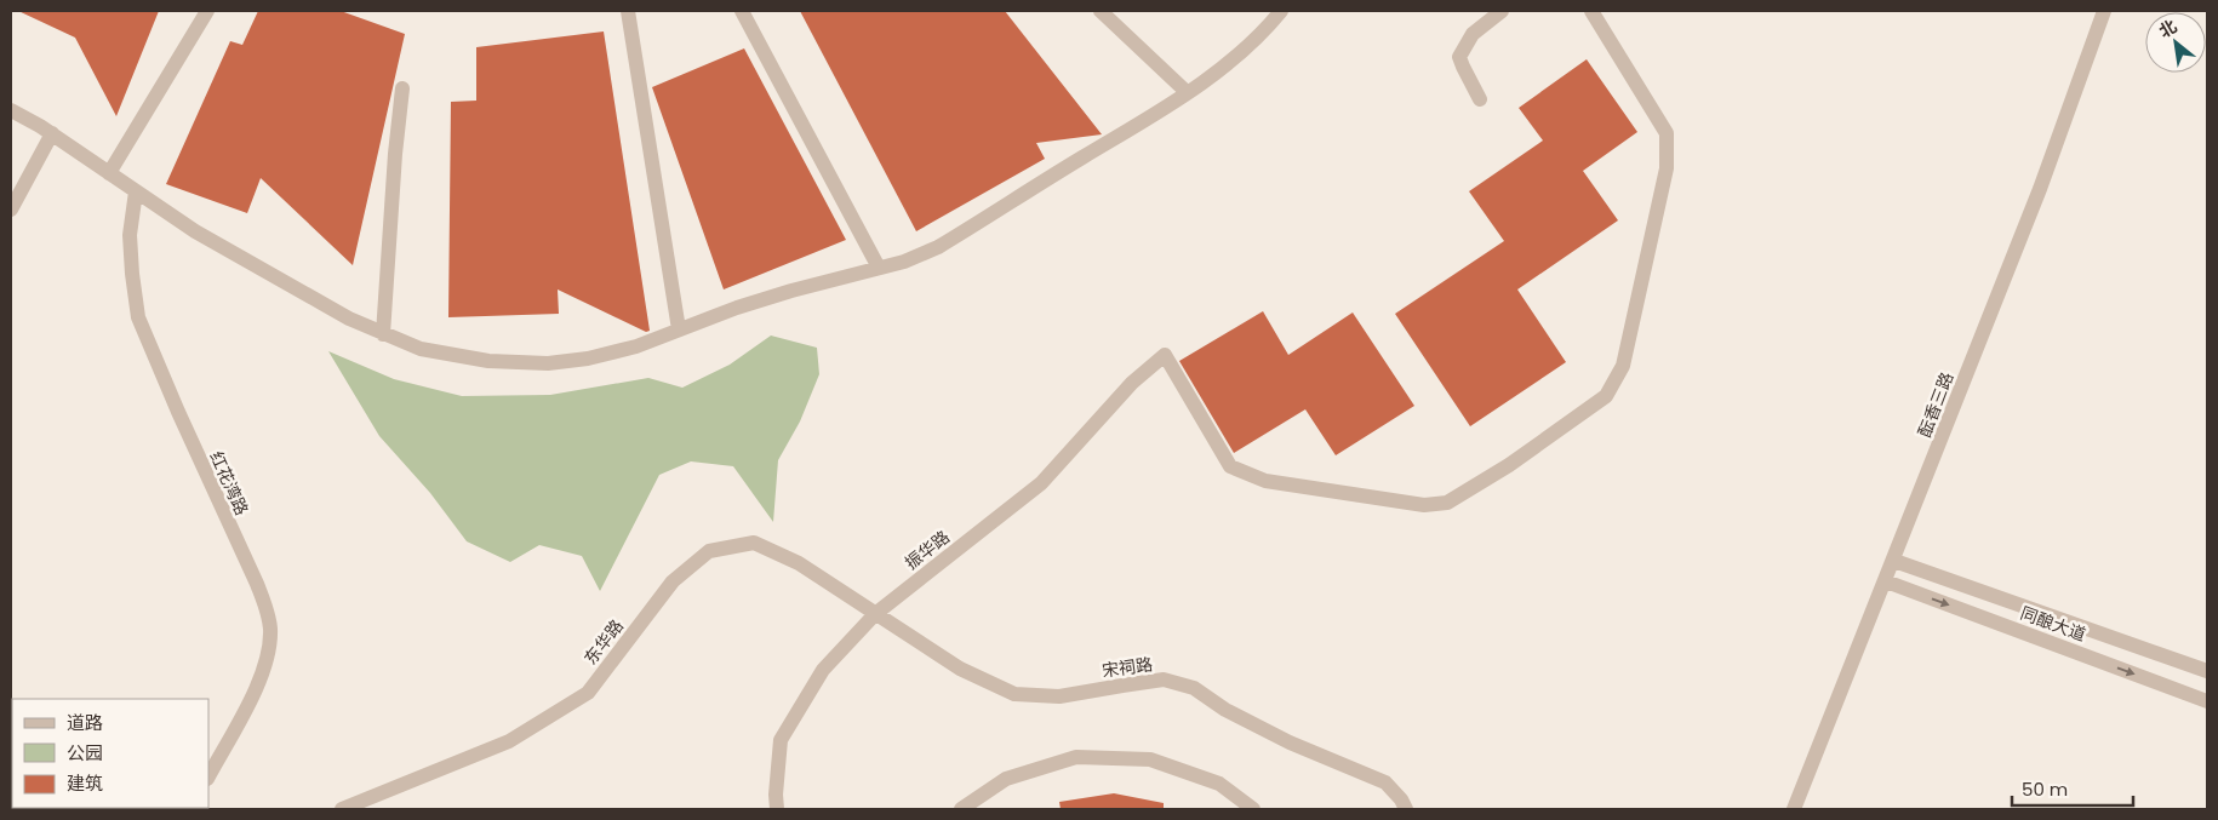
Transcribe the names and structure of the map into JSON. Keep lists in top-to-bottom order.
{
  "streets": {
    "street": [
      "酝香三路",
      "红花湾路",
      "振华路",
      "同酿大道",
      "东华路",
      "宋祠路"
    ]
  },
  "crossings": [
    ["酝香三路", "同酿大道"],
    ["振华路", "东华路"],
    ["振华路", "宋祠路"],
    ["东华路", "宋祠路"]
  ],
  "legend": ["道路", "公园", "建筑"],
  "scale_bar": "50 m",
  "north": "top left"
}
